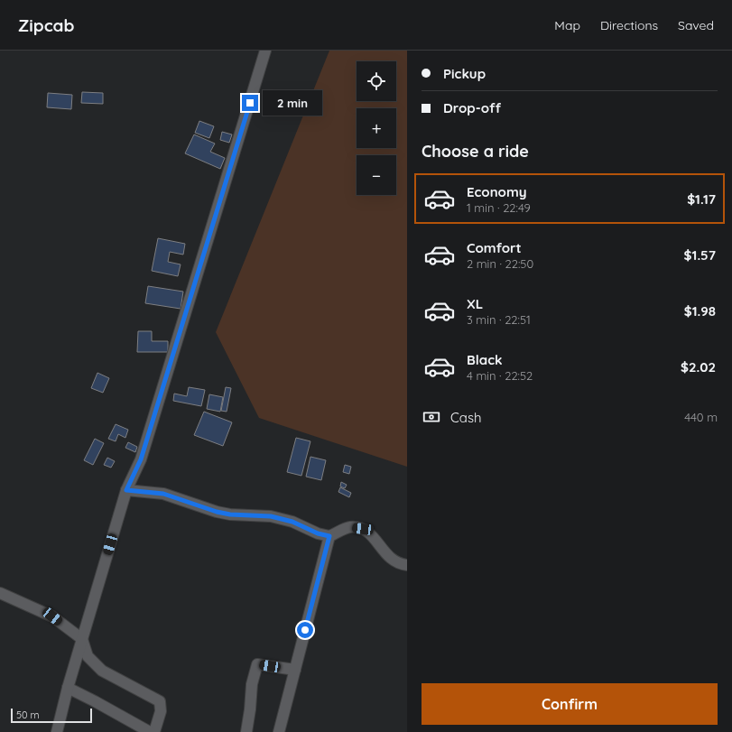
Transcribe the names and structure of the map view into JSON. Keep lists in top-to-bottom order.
{
  "scale_bar": "50 m",
  "page": {
    "header": "Zipcab",
    "nav": ["Map", "Directions", "Saved"],
    "banner": ["Pickup", "Drop-off"],
    "map_buttons": ["+", "−"],
    "bubble": "2 min",
    "heading": "Choose a ride",
    "list": [
      {
        "name": "Economy",
        "note": "1 min · 22:49",
        "value": "$1.17"
      },
      {
        "name": "Comfort",
        "note": "2 min · 22:50",
        "value": "$1.57"
      },
      {
        "name": "XL",
        "note": "3 min · 22:51",
        "value": "$1.98"
      },
      {
        "name": "Black",
        "note": "4 min · 22:52",
        "value": "$2.02"
      }
    ],
    "pay": ["Cash", "440 m"],
    "buttons": "Confirm",
    "scale": "50 m"
  }
}
